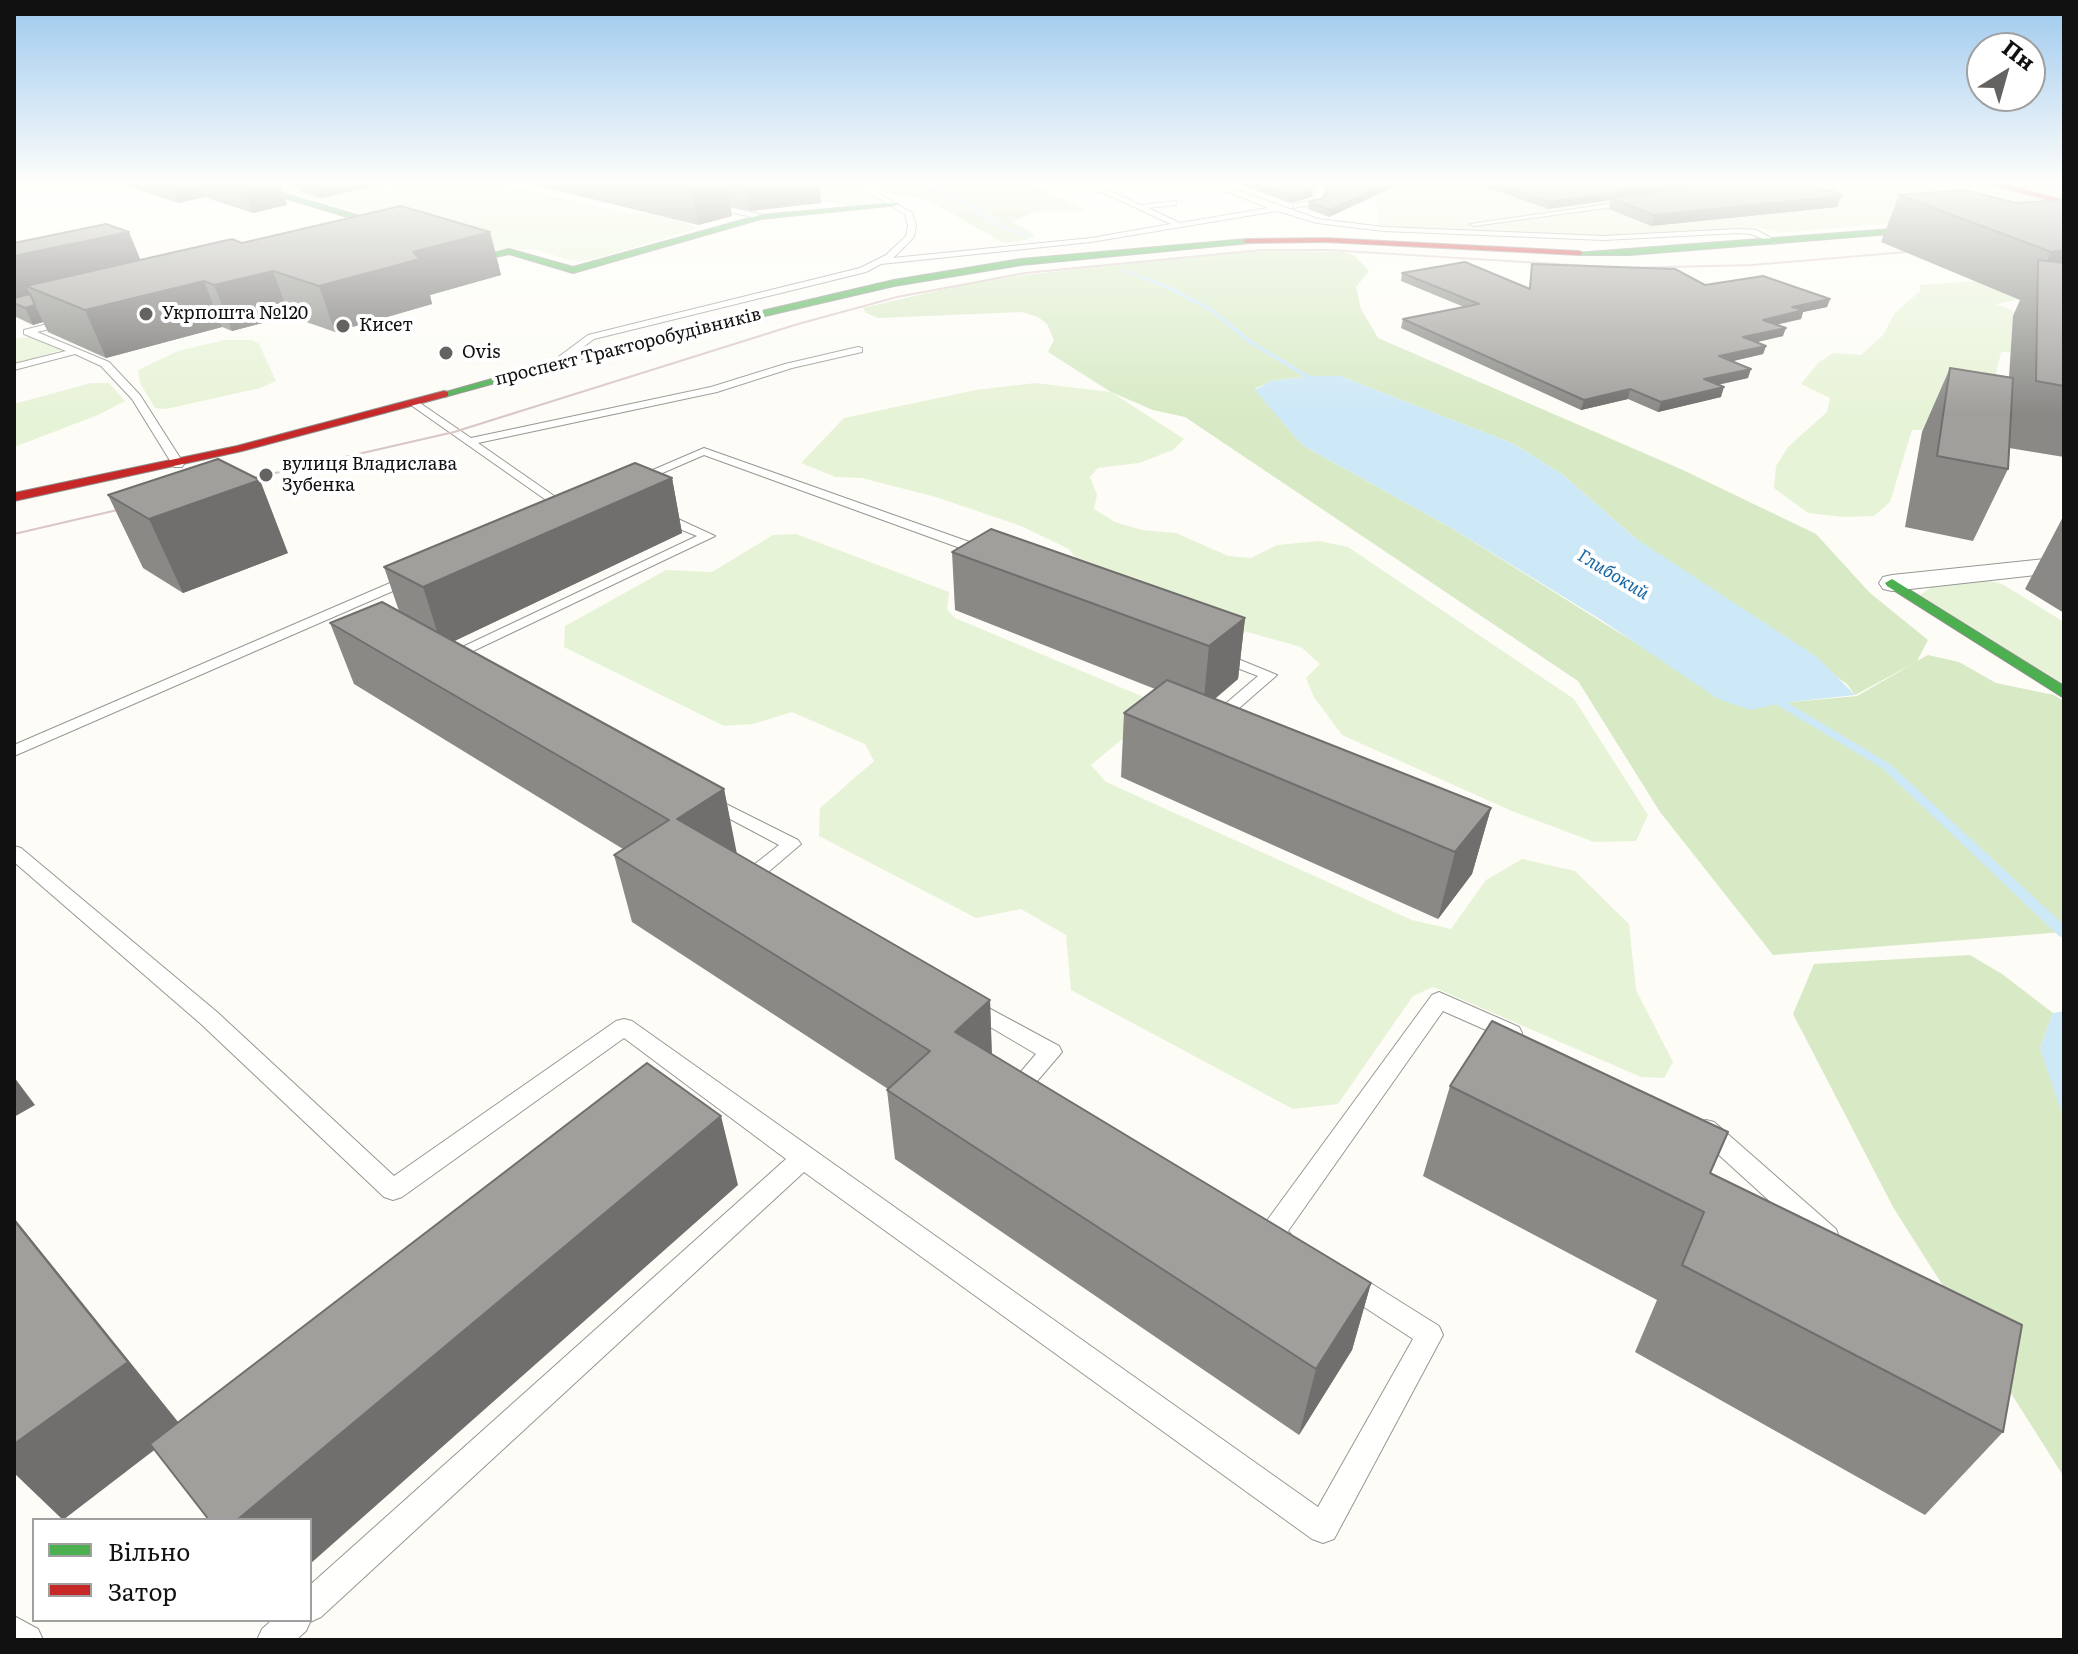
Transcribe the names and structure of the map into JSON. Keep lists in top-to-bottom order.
{
  "streets": {
    "main road": ["проспект Тракторобудівників"]
  },
  "water": ["Глибокий"],
  "places": [
    "Укрпошта №120",
    "Кисет",
    "Ovis",
    "вулиця Владислава Зубенка"
  ],
  "legend": ["Вільно", "Затор"],
  "north": "top right"
}
